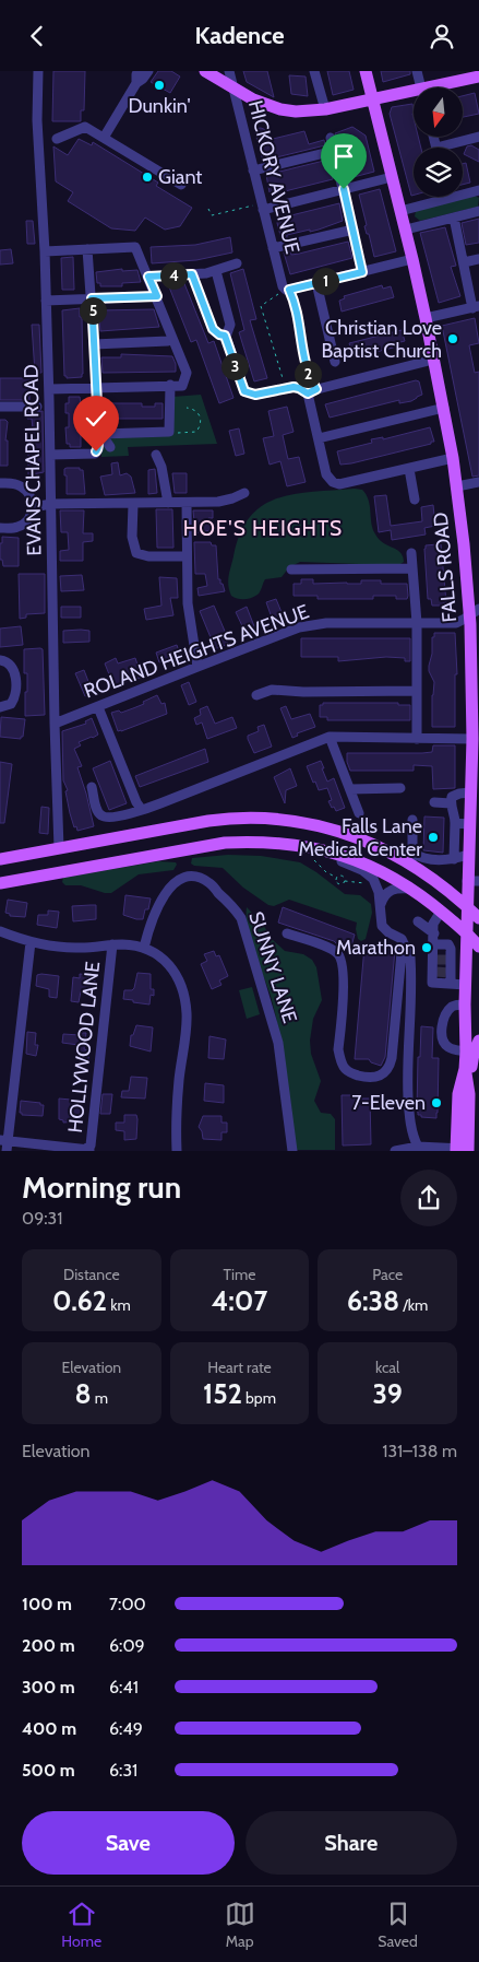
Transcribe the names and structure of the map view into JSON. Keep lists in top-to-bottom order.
{
  "streets": {
    "main road": ["FALLS ROAD"],
    "street": [
      "HICKORY AVENUE",
      "EVANS CHAPEL ROAD",
      "ROLAND HEIGHTS AVENUE",
      "SUNNY LANE",
      "HOLLYWOOD LANE"
    ]
  },
  "crossings": [
    ["EVANS CHAPEL ROAD", "ROLAND HEIGHTS AVENUE"],
    ["FALLS ROAD", "ROLAND HEIGHTS AVENUE"]
  ],
  "districts": ["HOE'S HEIGHTS"],
  "places": [
    "Dunkin'",
    "Giant",
    "Christian Love Baptist Church",
    "Falls Lane Medical Center",
    "Marathon",
    "7-Eleven"
  ],
  "north": "bottom",
  "page": {
    "header": "Kadence",
    "pins": [
      "4",
      "1",
      "5",
      "3",
      "2"
    ],
    "heading": ["Morning run", "09:31"],
    "stats": [
      ["Distance", "0.62 km"],
      ["Time", "4:07"],
      ["Pace", "6:38 /km"],
      ["Elevation", "8 m"],
      ["Heart rate", "152 bpm"],
      ["kcal", "39"]
    ],
    "chart": ["Elevation", "131–138 m"],
    "list": [
      {
        "name": "100 m",
        "note": "7:00"
      },
      {
        "name": "200 m",
        "note": "6:09"
      },
      {
        "name": "300 m",
        "note": "6:41"
      },
      {
        "name": "400 m",
        "note": "6:49"
      },
      {
        "name": "500 m",
        "note": "6:31"
      }
    ],
    "buttons": ["Save", "Share"],
    "tabs": ["Home", "Map", "Saved"]
  }
}
